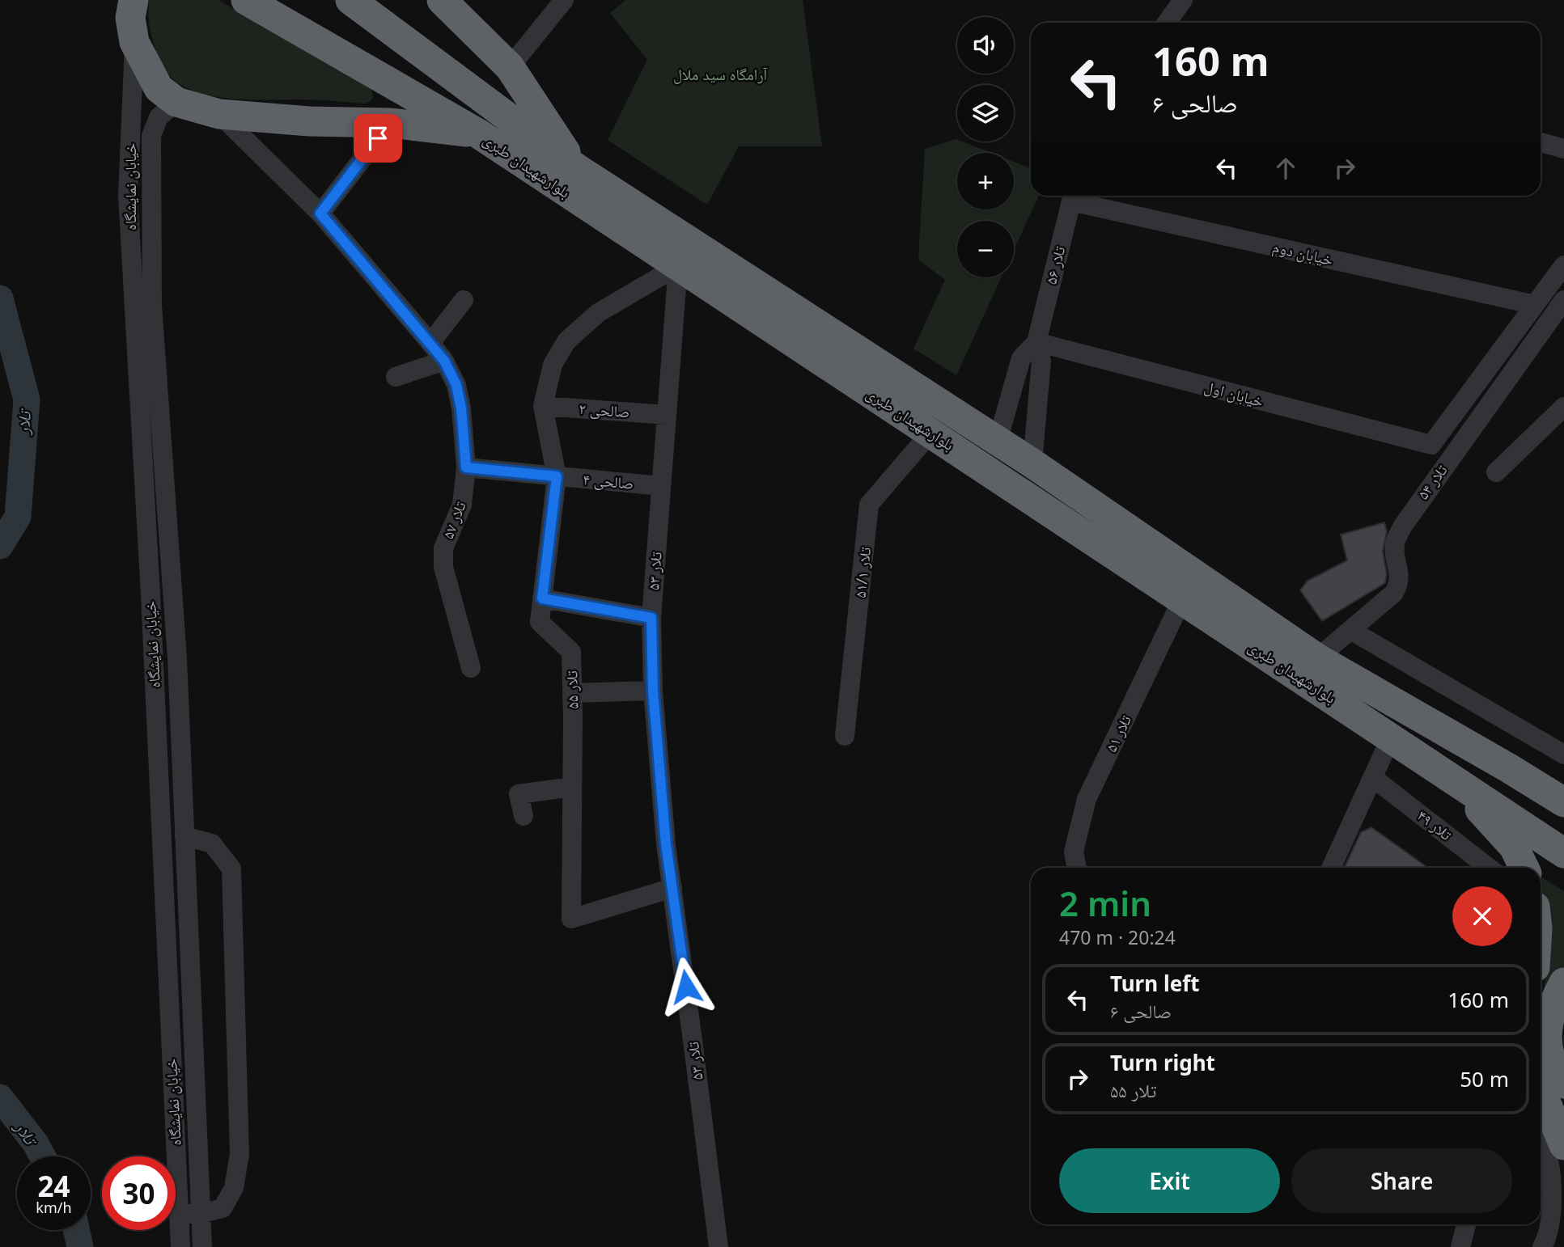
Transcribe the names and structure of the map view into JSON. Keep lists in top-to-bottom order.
{
  "streets": {
    "highway": ["بلوارشهیدان طبری"],
    "street": [
      "خیابان نمایشگاه",
      "خیابان دوم",
      "تلار ۵۶",
      "خیابان اول",
      "صالحی ۲",
      "صالحی ۴",
      "تلار ۵۴",
      "تلار ۵۷",
      "تلار ۵۳",
      "تلار ۵۱/۱",
      "تلار ۵۵",
      "تلار ۵۱",
      "تلار ۴۹"
    ]
  },
  "crossings": [
    ["بلوارشهیدان طبری", "تلار ۵۴"],
    ["بلوارشهیدان طبری", "تلار ۵۳"],
    ["بلوارشهیدان طبری", "تلار ۵۱/۱"],
    ["بلوارشهیدان طبری", "تلار ۵۵"],
    ["بلوارشهیدان طبری", "تلار ۵۱"],
    ["خیابان دوم", "تلار ۵۶"],
    ["خیابان دوم", "خیابان اول"],
    ["تلار ۵۶", "خیابان اول"],
    ["صالحی ۲", "تلار ۵۳"],
    ["صالحی ۲", "تلار ۵۵"],
    ["صالحی ۴", "تلار ۵۷"],
    ["صالحی ۴", "تلار ۵۳"],
    ["صالحی ۴", "تلار ۵۵"],
    ["تلار ۵۳", "تلار ۵۵"]
  ],
  "water": ["تلار"],
  "parks": ["آرامگاه سید ملال"],
  "page": {
    "map_buttons": ["+", "−"],
    "turn": ["160 m", "صالحی ۶"],
    "heading": ["2 min", "470 m · 20:24"],
    "list": [
      {
        "name": "Turn left",
        "note": "صالحی ۶",
        "value": "160 m"
      },
      {
        "name": "Turn right",
        "note": "تلار ۵۵",
        "value": "50 m"
      }
    ],
    "buttons": ["Exit", "Share"],
    "speed": "24 km/h",
    "limit": "30"
  }
}
